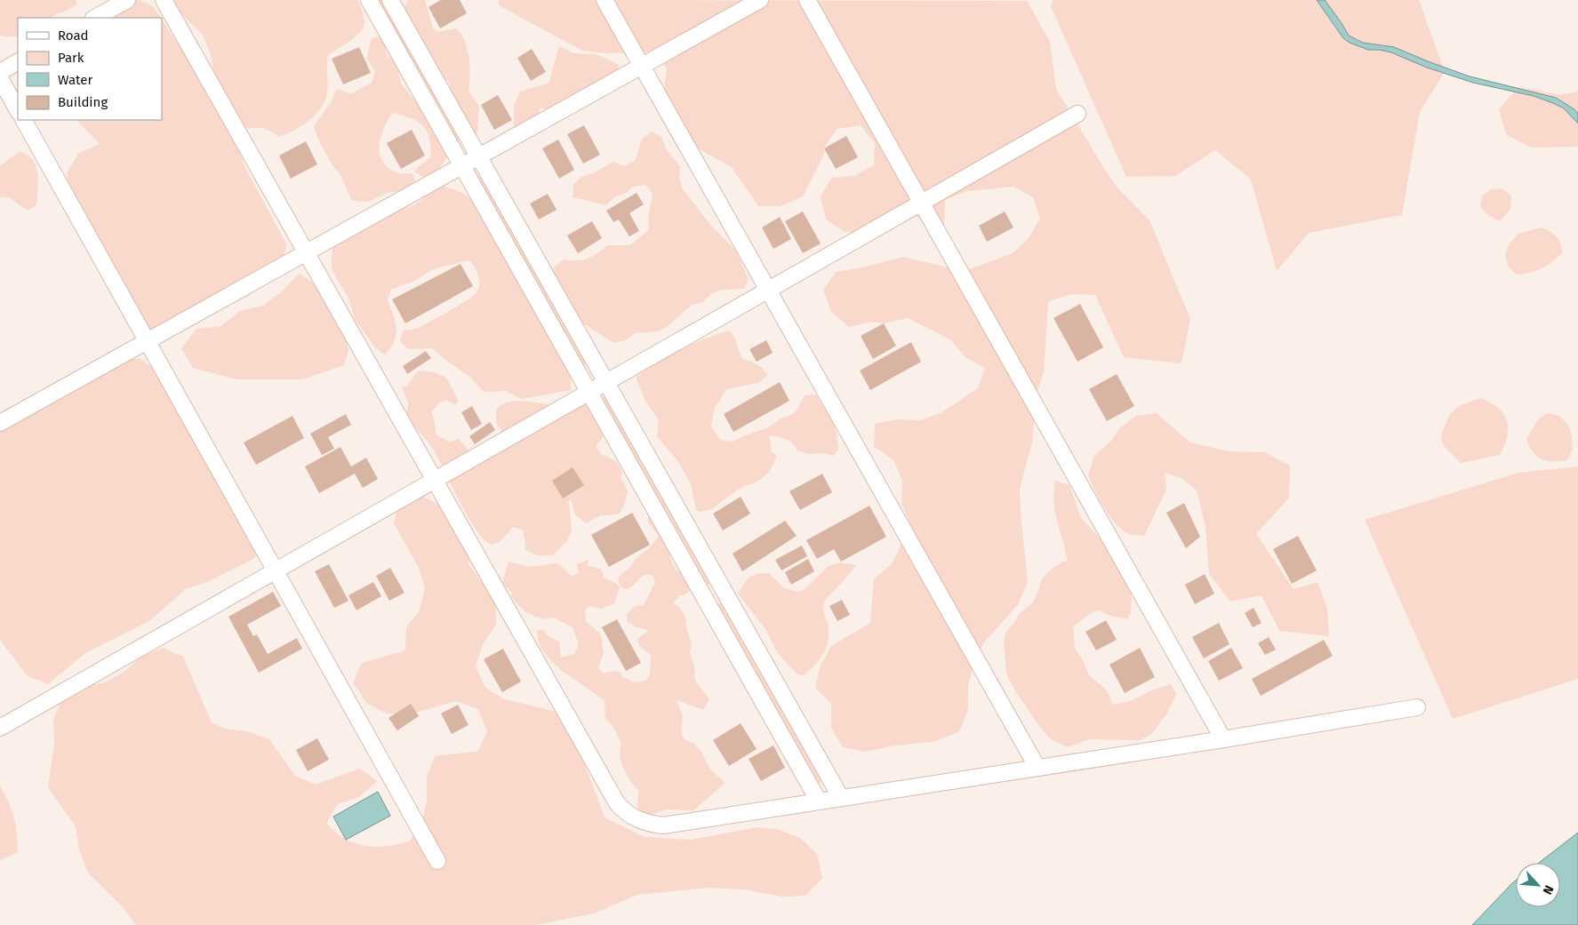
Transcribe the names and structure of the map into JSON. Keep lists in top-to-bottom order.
{
  "legend": [
    "Road",
    "Park",
    "Water",
    "Building"
  ],
  "north": "bottom right"
}
